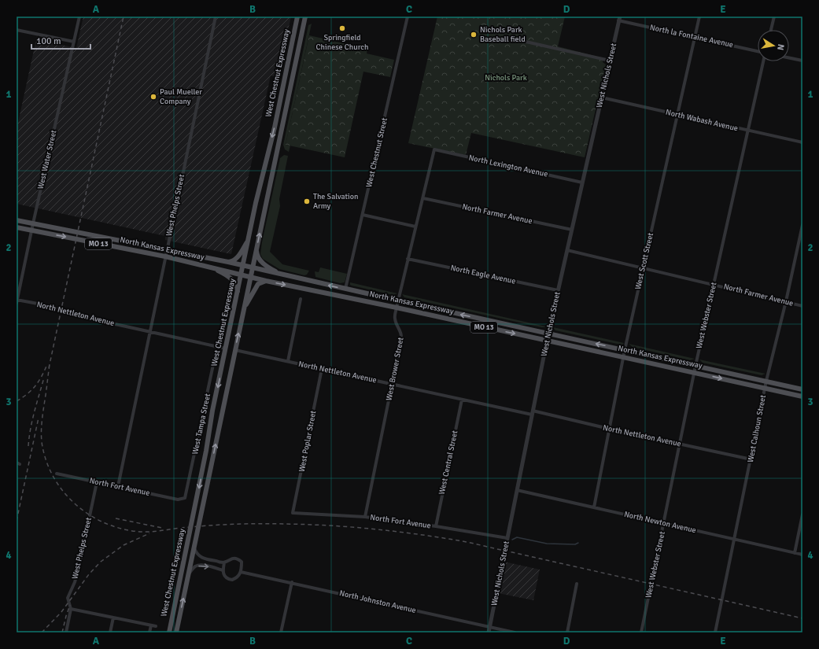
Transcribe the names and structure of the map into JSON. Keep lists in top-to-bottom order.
{
  "streets": {
    "main road": ["West Chestnut Expressway", "MO 13", "North Kansas Expressway"],
    "street": [
      "North la Fontaine Avenue",
      "West Nichols Street",
      "North Wabash Avenue",
      "West Chestnut Street",
      "West Water Street",
      "North Lexington Avenue",
      "West Phelps Street",
      "North Farmer Avenue",
      "West Scott Street",
      "North Eagle Avenue",
      "North Nettleton Avenue",
      "West Webster Street",
      "West Brower Street",
      "West Tampa Street",
      "West Calhoun Street",
      "West Poplar Street",
      "West Central Street",
      "North Fort Avenue",
      "North Newton Avenue",
      "North Johnston Avenue"
    ]
  },
  "crossings": [
    ["North la Fontaine Avenue", "West Nichols Street"],
    ["North la Fontaine Avenue", "West Scott Street"],
    ["West Chestnut Expressway", "North Kansas Expressway"],
    ["West Chestnut Expressway", "North Nettleton Avenue"],
    ["West Nichols Street", "North Wabash Avenue"],
    ["West Nichols Street", "North Lexington Avenue"],
    ["West Nichols Street", "North Farmer Avenue"],
    ["West Nichols Street", "North Kansas Expressway"],
    ["West Nichols Street", "North Eagle Avenue"],
    ["West Nichols Street", "North Nettleton Avenue"],
    ["West Nichols Street", "North Fort Avenue"],
    ["West Nichols Street", "North Newton Avenue"],
    ["West Nichols Street", "North Johnston Avenue"],
    ["North Wabash Avenue", "West Scott Street"],
    ["North Wabash Avenue", "West Webster Street"],
    ["West Chestnut Street", "North Kansas Expressway"],
    ["West Water Street", "North Kansas Expressway"],
    ["West Water Street", "North Nettleton Avenue"],
    ["North Lexington Avenue", "West Brower Street"],
    ["West Phelps Street", "North Kansas Expressway"],
    ["West Phelps Street", "North Nettleton Avenue"],
    ["West Phelps Street", "North Fort Avenue"],
    ["North Farmer Avenue", "West Scott Street"],
    ["North Farmer Avenue", "West Webster Street"],
    ["North Farmer Avenue", "West Brower Street"],
    ["North Farmer Avenue", "West Calhoun Street"],
    ["North Kansas Expressway", "West Scott Street"],
    ["North Kansas Expressway", "West Webster Street"],
    ["North Kansas Expressway", "West Brower Street"],
    ["North Kansas Expressway", "West Calhoun Street"],
    ["West Scott Street", "North Nettleton Avenue"],
    ["West Scott Street", "North Newton Avenue"],
    ["North Eagle Avenue", "West Brower Street"],
    ["North Nettleton Avenue", "West Webster Street"],
    ["North Nettleton Avenue", "West Brower Street"],
    ["North Nettleton Avenue", "West Tampa Street"],
    ["North Nettleton Avenue", "West Calhoun Street"],
    ["North Nettleton Avenue", "West Poplar Street"],
    ["North Nettleton Avenue", "West Central Street"],
    ["West Webster Street", "North Newton Avenue"],
    ["West Brower Street", "North Fort Avenue"],
    ["West Tampa Street", "North Fort Avenue"],
    ["West Calhoun Street", "North Newton Avenue"],
    ["West Poplar Street", "North Fort Avenue"],
    ["West Central Street", "North Fort Avenue"]
  ],
  "parks": ["Nichols Park"],
  "places": [
    "Springfield Chinese Church",
    "Nichols Park Baseball field",
    "Paul Mueller Company",
    "The Salvation Army"
  ],
  "scale_bar": "100 m",
  "north": "right",
  "grid": {
    "columns": [
      "A",
      "B",
      "C",
      "D",
      "E"
    ],
    "rows": [
      "1",
      "2",
      "3",
      "4"
    ]
  }
}
